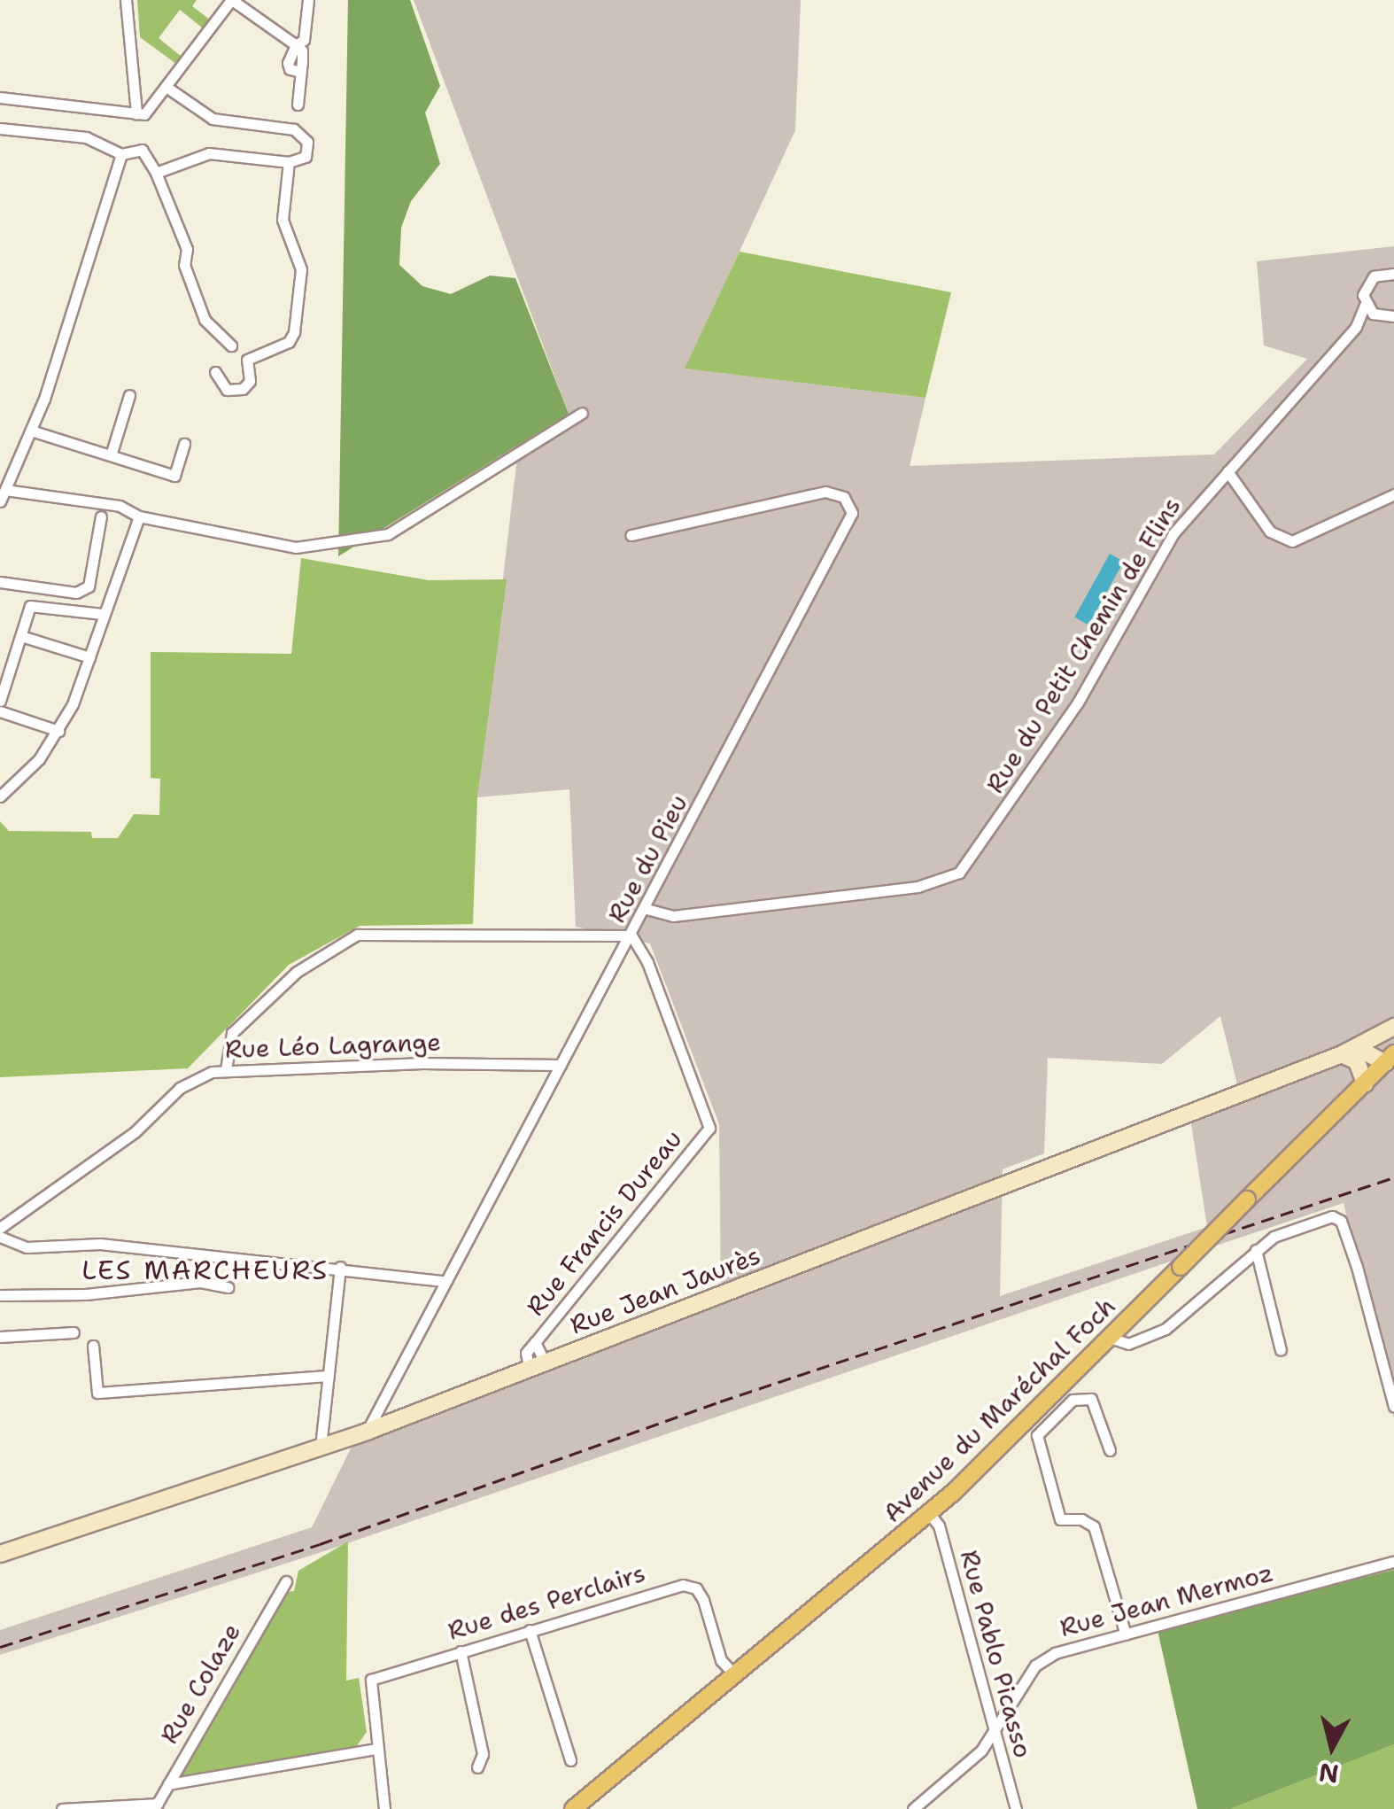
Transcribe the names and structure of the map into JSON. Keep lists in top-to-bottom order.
{
  "streets": {
    "main road": ["Rue Jean Jaurès", "Avenue du Maréchal Foch"],
    "street": [
      "Rue du Petit Chemin de Flins",
      "Rue du Pieu",
      "Rue Léo Lagrange",
      "Rue Francis Dureau",
      "Rue Jean Mermoz",
      "Rue des Perclairs",
      "Rue Pablo Picasso",
      "Rue Colaze"
    ]
  },
  "crossings": [
    ["Rue du Petit Chemin de Flins", "Rue du Pieu"],
    ["Rue du Pieu", "Rue Léo Lagrange"],
    ["Rue du Pieu", "Rue Francis Dureau"],
    ["Rue du Pieu", "Rue Jean Jaurès"],
    ["Rue Francis Dureau", "Rue Jean Jaurès"],
    ["Avenue du Maréchal Foch", "Rue des Perclairs"],
    ["Avenue du Maréchal Foch", "Rue Pablo Picasso"],
    ["Rue Jean Mermoz", "Rue Pablo Picasso"]
  ],
  "districts": ["LES MARCHEURS"],
  "north": "bottom"
}
